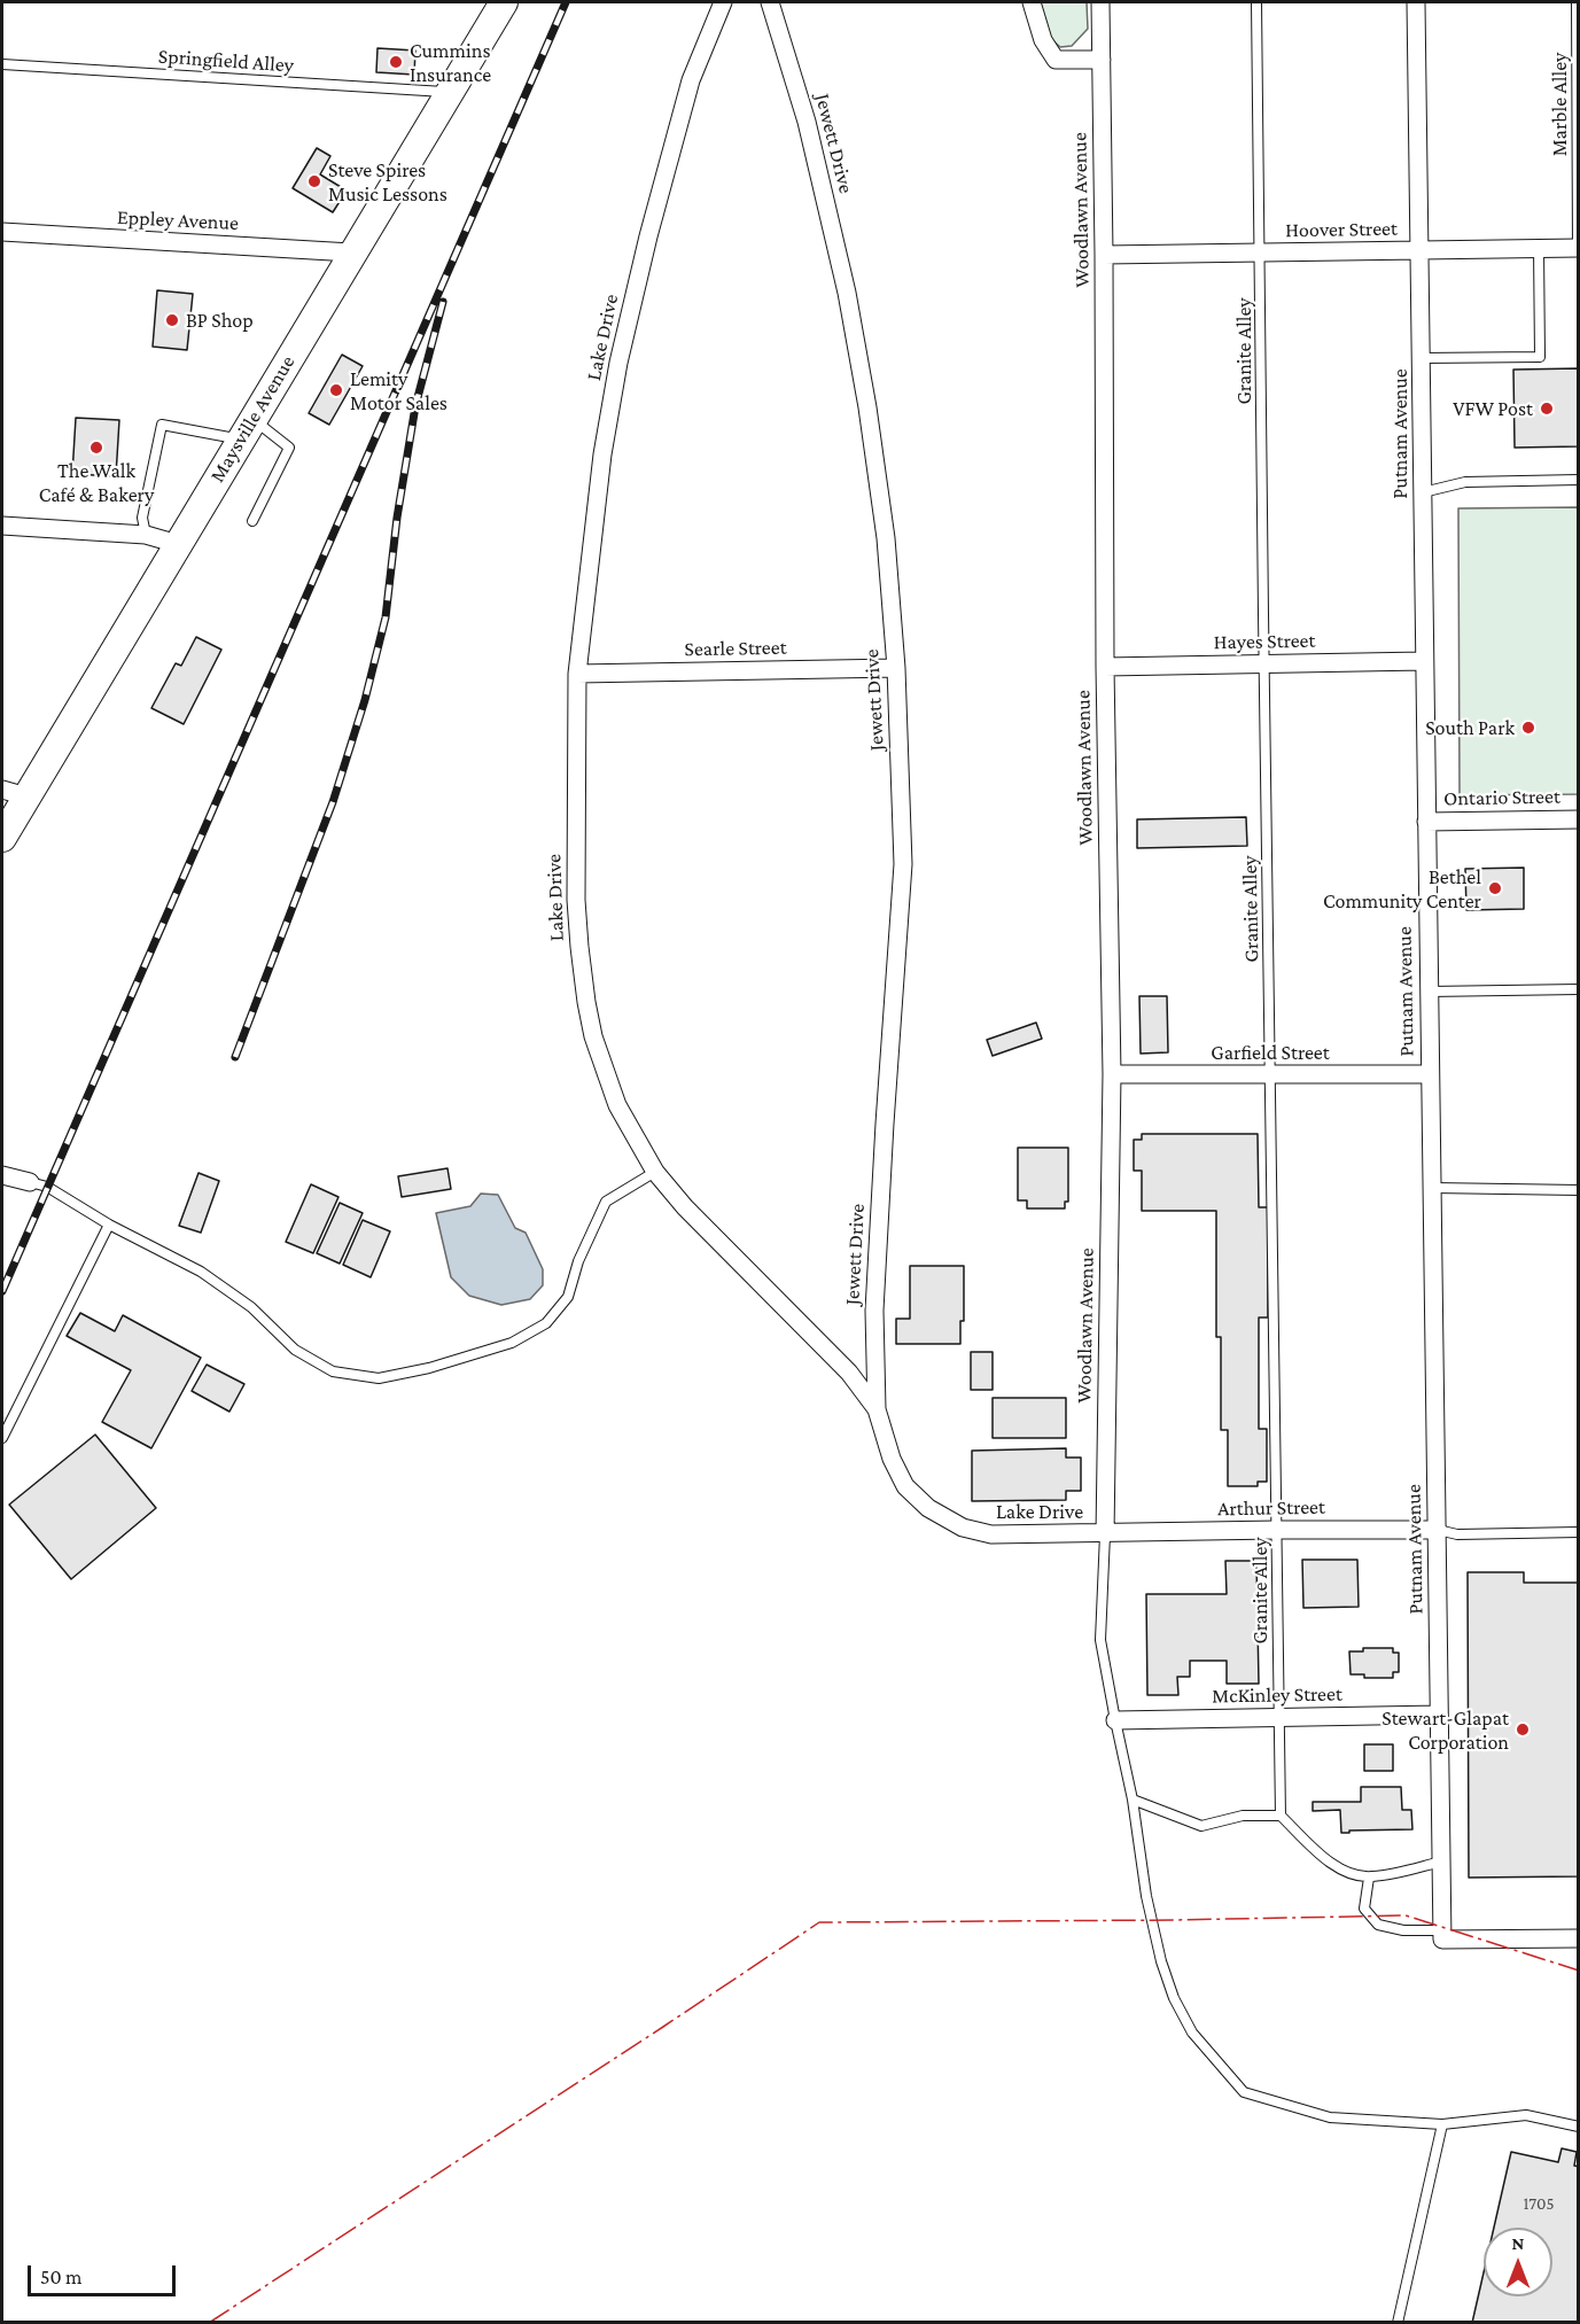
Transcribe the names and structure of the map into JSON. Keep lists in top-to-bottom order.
{
  "streets": {
    "main road": ["Maysville Avenue"],
    "street": [
      "Jewett Drive",
      "Woodlawn Avenue",
      "Eppley Avenue",
      "Hoover Street",
      "Lake Drive",
      "Putnam Avenue",
      "Hayes Street",
      "Searle Street",
      "Ontario Street",
      "Garfield Street",
      "Arthur Street",
      "McKinley Street"
    ],
    "lane": ["Springfield Alley", "Marble Alley", "Granite Alley"]
  },
  "crossings": [
    ["Springfield Alley", "Maysville Avenue"],
    ["Marble Alley", "Hoover Street"],
    ["Jewett Drive", "Lake Drive"],
    ["Jewett Drive", "Searle Street"],
    ["Woodlawn Avenue", "Hoover Street"],
    ["Woodlawn Avenue", "Lake Drive"],
    ["Woodlawn Avenue", "Hayes Street"],
    ["Woodlawn Avenue", "Garfield Street"],
    ["Woodlawn Avenue", "Arthur Street"],
    ["Eppley Avenue", "Maysville Avenue"],
    ["Hoover Street", "Granite Alley"],
    ["Hoover Street", "Putnam Avenue"],
    ["Lake Drive", "Searle Street"],
    ["Lake Drive", "Arthur Street"],
    ["Granite Alley", "Hayes Street"],
    ["Granite Alley", "Garfield Street"],
    ["Granite Alley", "Arthur Street"],
    ["Granite Alley", "McKinley Street"],
    ["Putnam Avenue", "Hayes Street"],
    ["Putnam Avenue", "Ontario Street"],
    ["Putnam Avenue", "Garfield Street"],
    ["Putnam Avenue", "Arthur Street"],
    ["Putnam Avenue", "McKinley Street"]
  ],
  "places": [
    "Cummins Insurance",
    "Steve Spires Music Lessons",
    "BP Shop",
    "Lemity Motor Sales",
    "VFW Post",
    "The Walk Café & Bakery",
    "South Park",
    "Bethel Community Center",
    "Stewart-Glapat Corporation"
  ],
  "house_numbers": ["1705"],
  "scale_bar": "50 m",
  "north": "top"
}
